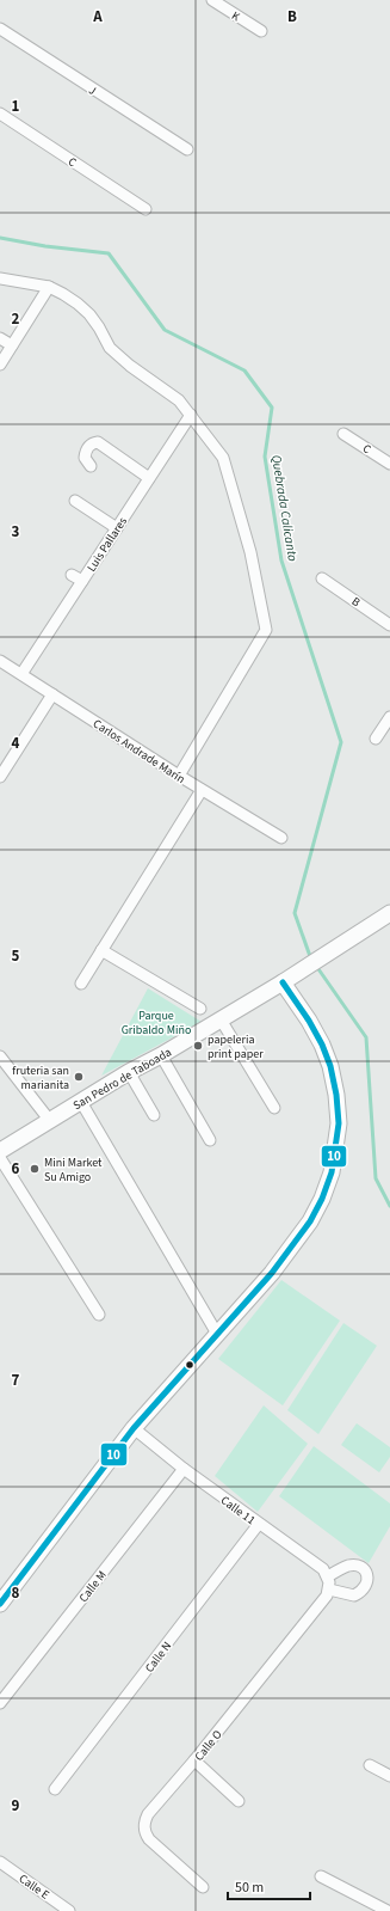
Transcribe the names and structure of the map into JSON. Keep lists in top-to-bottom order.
{
  "streets": {
    "street": [
      "K",
      "J",
      "C",
      "Luis Pallares",
      "B",
      "Carlos Andrade Marín",
      "San Pedro de Taboada",
      "Calle 11",
      "Calle M",
      "Calle N",
      "Calle O",
      "Calle E"
    ]
  },
  "crossings": [
    ["Luis Pallares", "Carlos Andrade Marín"],
    ["Calle 11", "Calle M"],
    ["Calle 11", "Calle N"],
    ["Calle 11", "Calle O"]
  ],
  "water": ["Quebrada Calicanto"],
  "parks": ["Parque Gribaldo Miño"],
  "places": ["papeleria print paper", "fruteria san marianita", "Mini Market Su Amigo"],
  "lines": ["transit line 10"],
  "scale_bar": "50 m",
  "grid": {
    "columns": ["A", "B"],
    "rows": [
      "1",
      "2",
      "3",
      "4",
      "5",
      "6",
      "7",
      "8",
      "9"
    ]
  }
}
